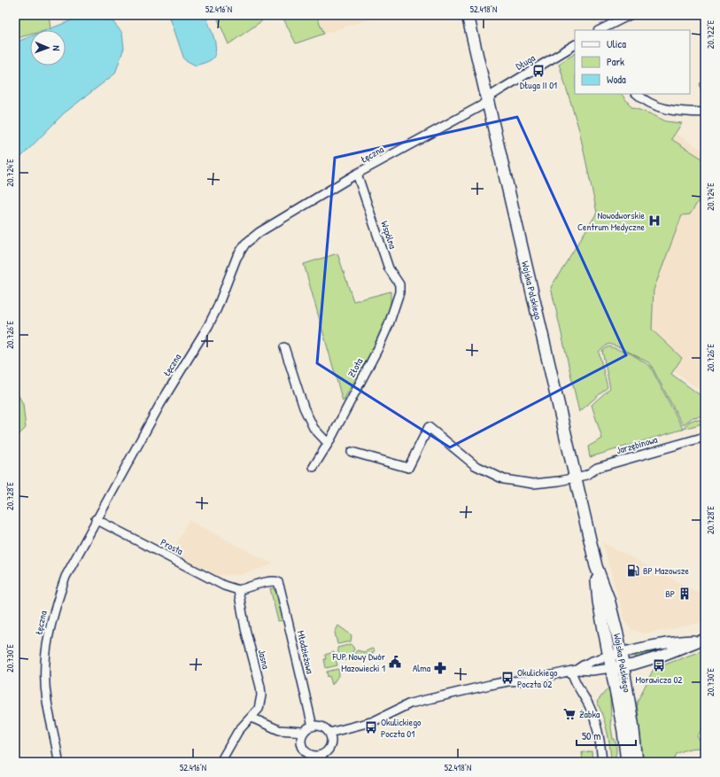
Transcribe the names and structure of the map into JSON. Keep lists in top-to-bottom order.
{
  "streets": {
    "main road": ["Wojska Polskiego"],
    "street": [
      "Długa",
      "Łęczna",
      "Wspólna",
      "Złota",
      "Jarzębinowa",
      "Prosta",
      "Młodzieżowa",
      "Jasna"
    ]
  },
  "crossings": [
    ["Długa", "Łęczna"],
    ["Długa", "Wojska Polskiego"],
    ["Łęczna", "Wspólna"],
    ["Łęczna", "Wojska Polskiego"],
    ["Łęczna", "Prosta"],
    ["Wspólna", "Złota"],
    ["Wojska Polskiego", "Jarzębinowa"],
    ["Prosta", "Młodzieżowa"],
    ["Prosta", "Jasna"],
    ["Młodzieżowa", "Jasna"]
  ],
  "places": {
    "bus stop": [
      "Długa II 01",
      "Morawicza 02",
      "Okulickiego Poczta 02",
      "Okulickiego Poczta 01"
    ],
    "hospital": ["Nowodworskie Centrum Medyczne"],
    "fuel station": ["BP Mazowsze"],
    "building": ["BP"],
    "public building": ["FUP Nowy Dwór Mazowiecki 1"],
    "pharmacy": ["Alma"],
    "supermarket": ["Żabka"]
  },
  "legend": ["Ulica", "Park", "Woda"],
  "scale_bar": "50 m",
  "north": "right",
  "coordinates": [
    "52.416°N",
    "52.418°N",
    "20.722°E",
    "20.724°E",
    "20.726°E",
    "20.728°E",
    "20.730°E"
  ]
}
